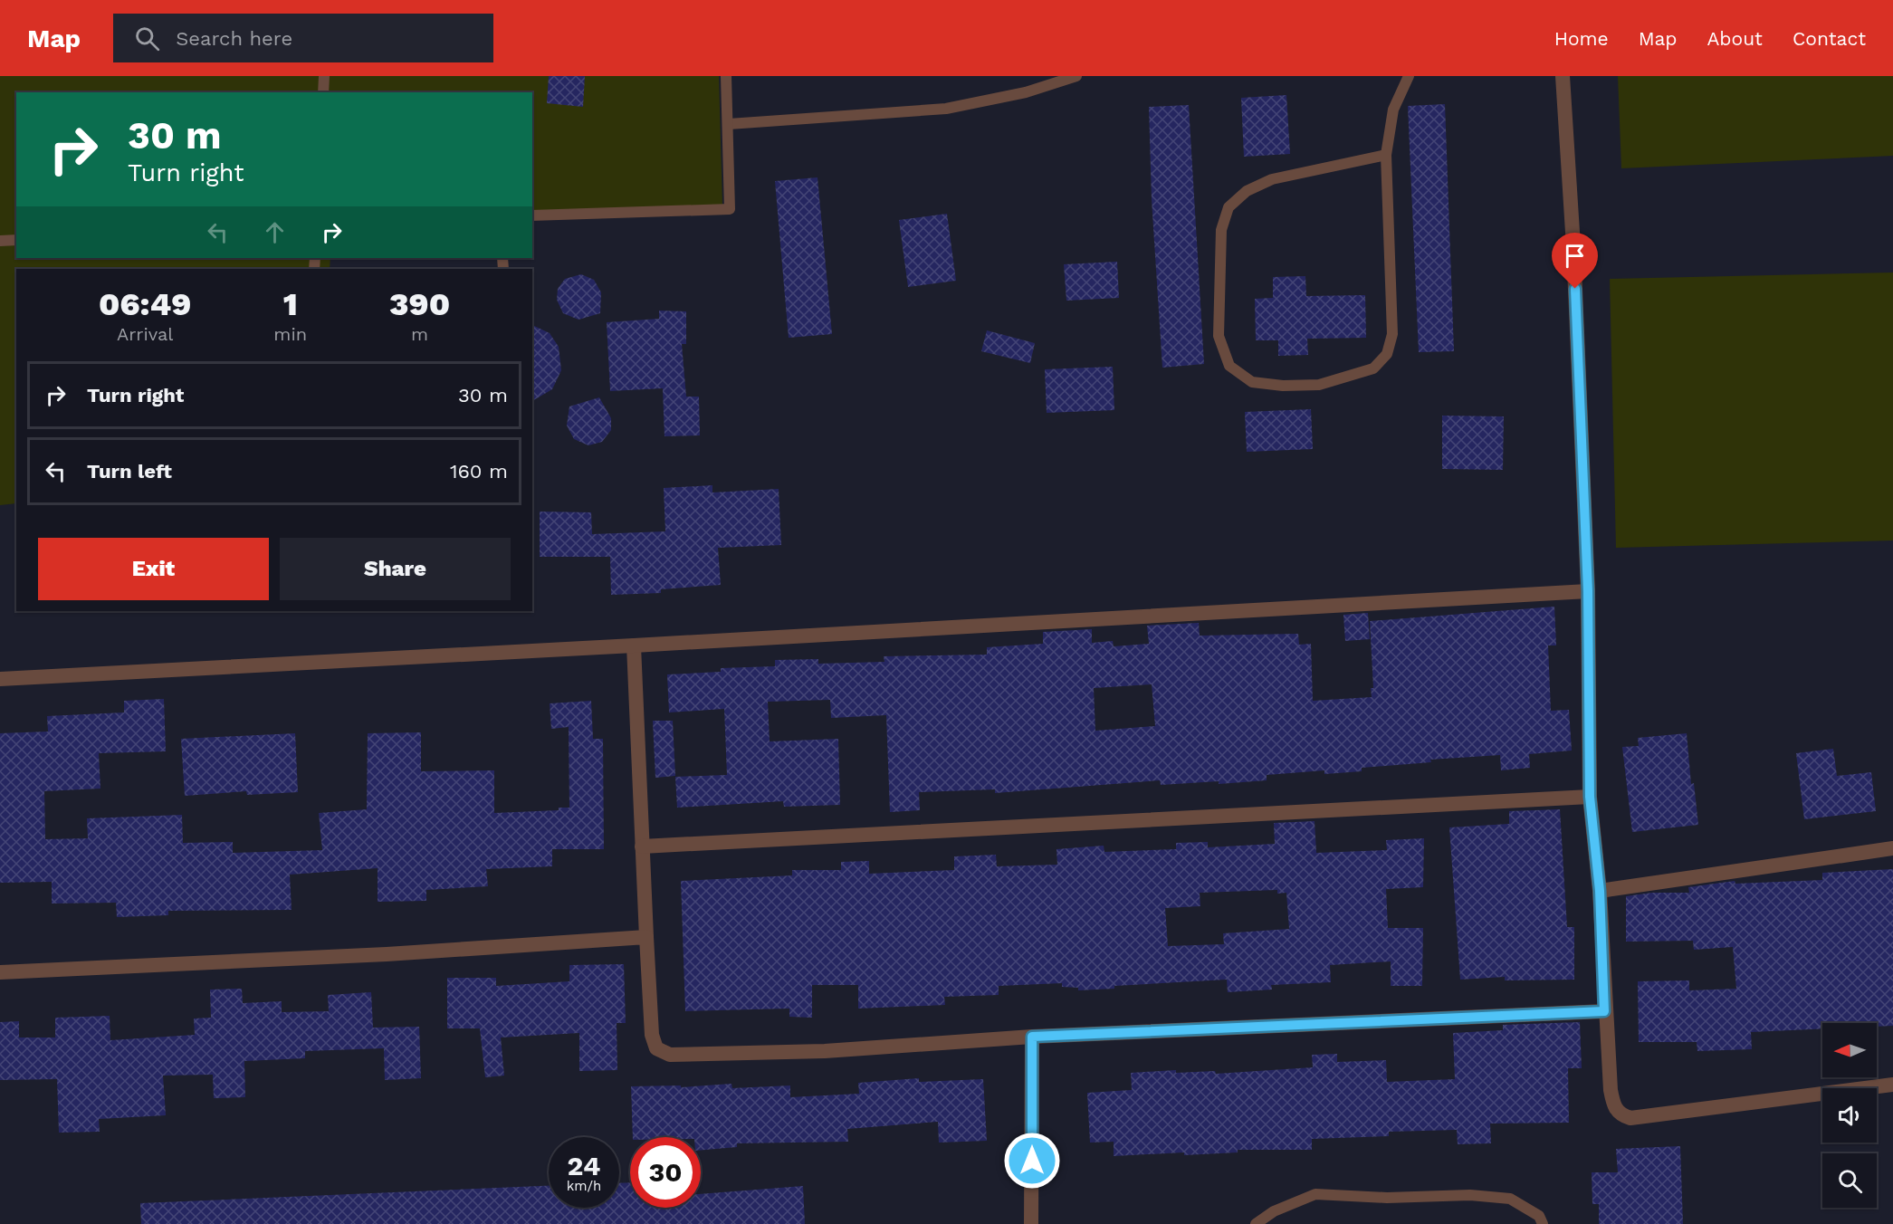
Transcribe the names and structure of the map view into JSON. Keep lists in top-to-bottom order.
{
  "north": "left",
  "page": {
    "header": "Map",
    "search": "Search here",
    "nav": [
      "Home",
      "Map",
      "About",
      "Contact"
    ],
    "turn": ["30 m", "Turn right"],
    "eta": [
      "06:49",
      "Arrival",
      "1",
      "min",
      "390",
      "m"
    ],
    "list": [
      {
        "name": "Turn right",
        "value": "30 m"
      },
      {
        "name": "Turn left",
        "value": "160 m"
      }
    ],
    "buttons": ["Exit", "Share"],
    "speed": "24 km/h",
    "limit": "30"
  }
}
